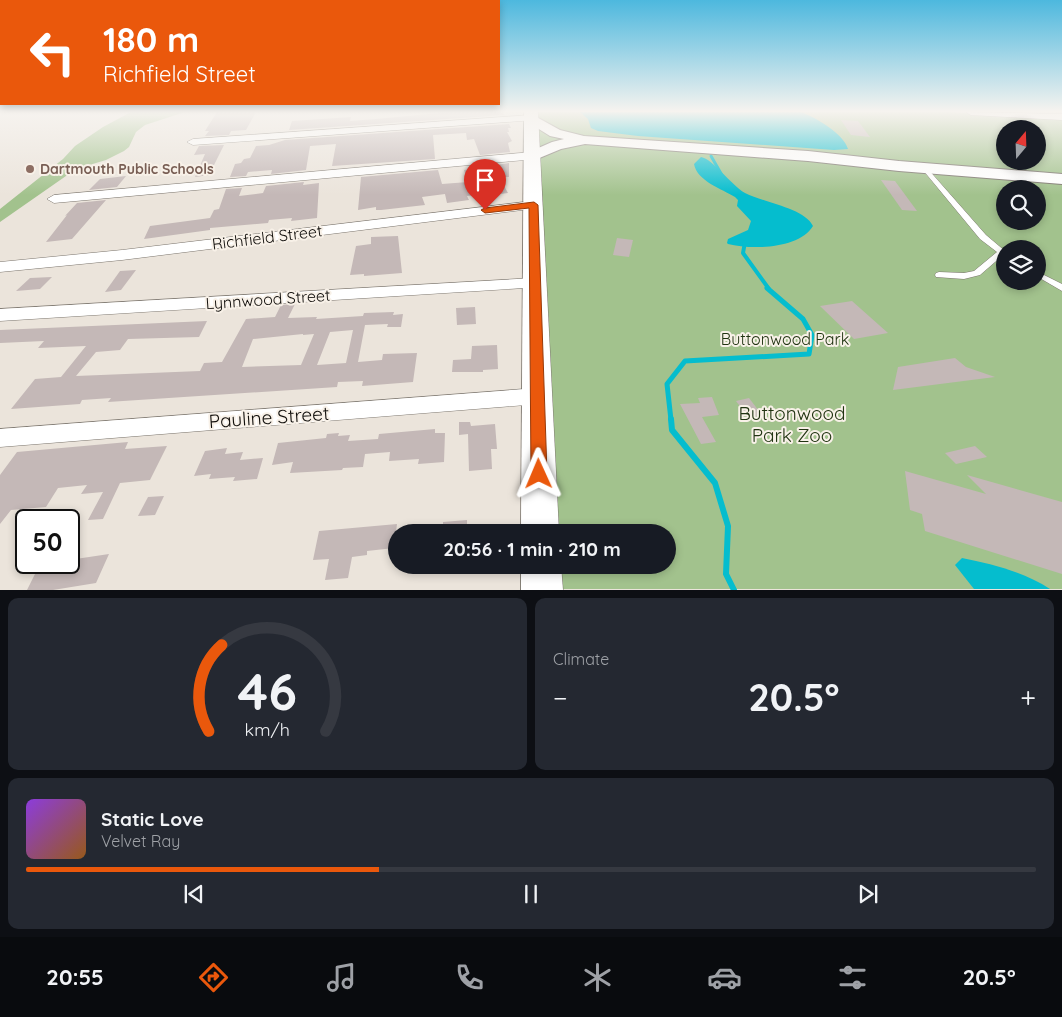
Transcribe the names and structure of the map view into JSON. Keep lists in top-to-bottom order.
{
  "streets": {
    "street": ["Richfield Street", "Lynnwood Street", "Pauline Street"]
  },
  "parks": ["Buttonwood Park", "Buttonwood Park Zoo"],
  "places": ["Dartmouth Public Schools"],
  "north": "top",
  "page": {
    "turn": ["180 m", "Richfield Street"],
    "limit": "50",
    "trip": "20:56 · 1 min · 210 m",
    "tile": "Climate",
    "heat": ["−", "20.5°", "+"],
    "song": ["Static Love", "Velvet Ray"],
    "tabs": ["20:55", "20.5°"],
    "gauge": ["46", "km/h"]
  }
}
